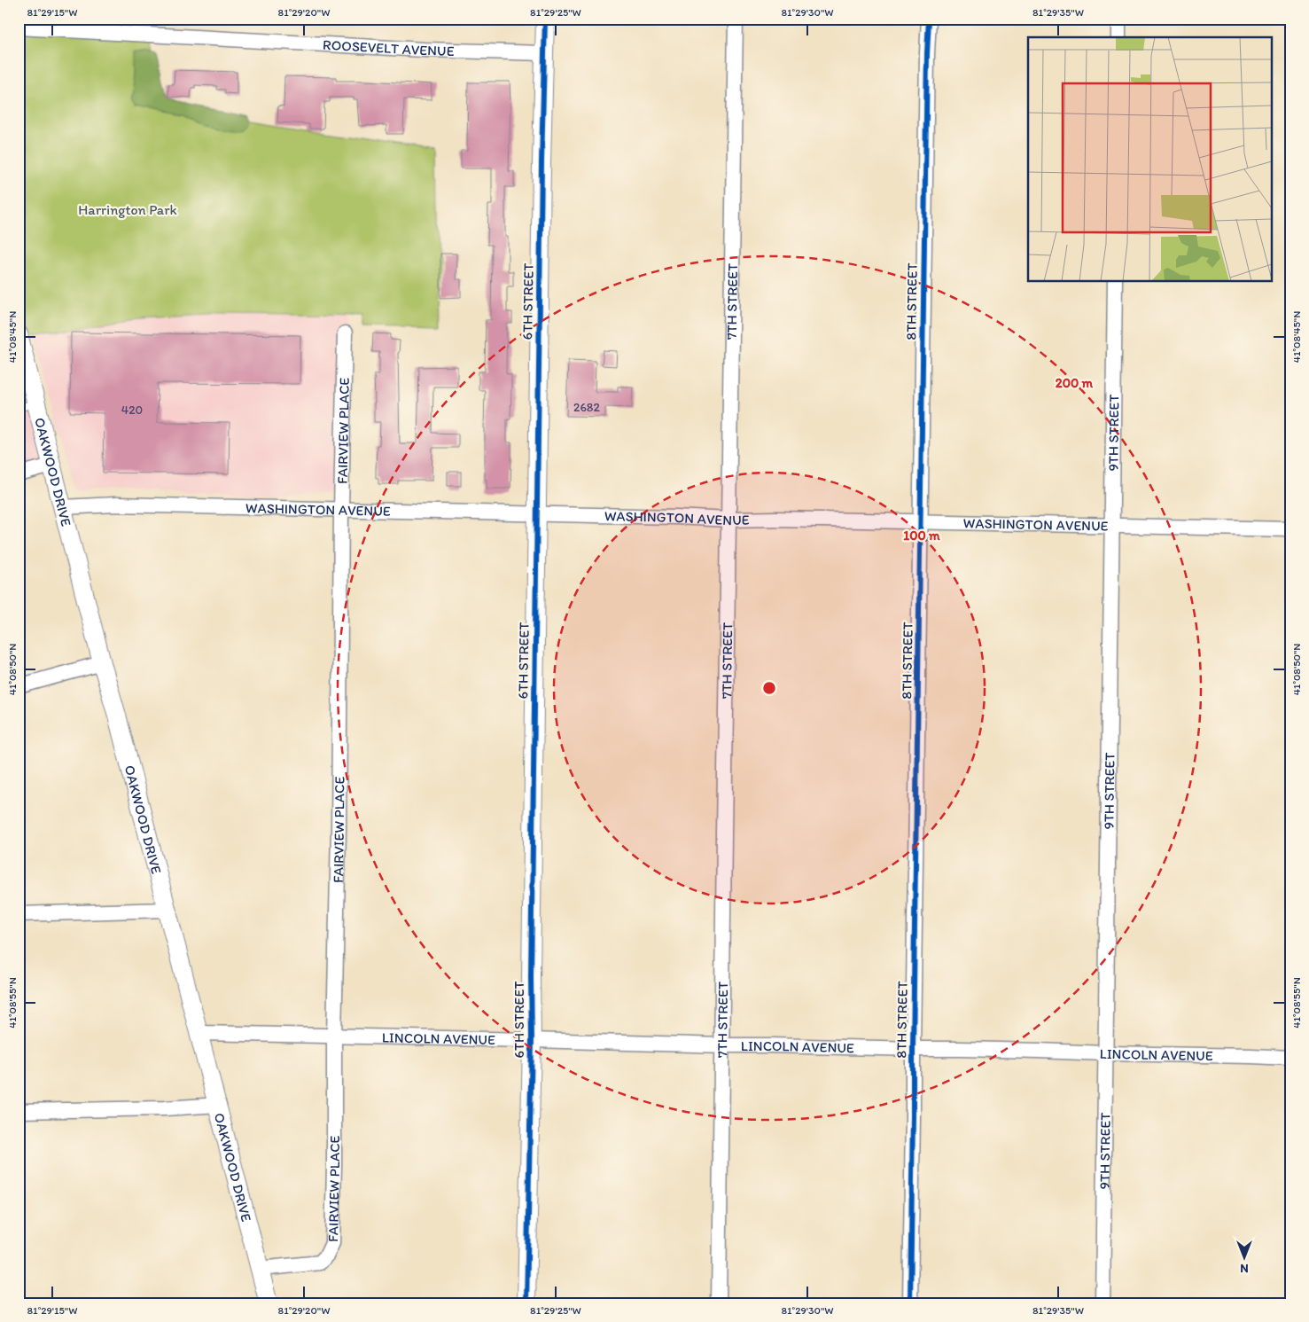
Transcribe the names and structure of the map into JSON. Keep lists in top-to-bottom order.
{
  "streets": {
    "street": [
      "ROOSEVELT AVENUE",
      "6TH STREET",
      "8TH STREET",
      "7TH STREET",
      "FAIRVIEW PLACE",
      "9TH STREET",
      "OAKWOOD DRIVE",
      "WASHINGTON AVENUE",
      "LINCOLN AVENUE"
    ]
  },
  "crossings": [
    ["ROOSEVELT AVENUE", "6TH STREET"],
    ["6TH STREET", "WASHINGTON AVENUE"],
    ["6TH STREET", "LINCOLN AVENUE"],
    ["8TH STREET", "WASHINGTON AVENUE"],
    ["8TH STREET", "LINCOLN AVENUE"],
    ["7TH STREET", "WASHINGTON AVENUE"],
    ["7TH STREET", "LINCOLN AVENUE"],
    ["FAIRVIEW PLACE", "OAKWOOD DRIVE"],
    ["FAIRVIEW PLACE", "WASHINGTON AVENUE"],
    ["FAIRVIEW PLACE", "LINCOLN AVENUE"],
    ["9TH STREET", "WASHINGTON AVENUE"],
    ["9TH STREET", "LINCOLN AVENUE"],
    ["OAKWOOD DRIVE", "WASHINGTON AVENUE"],
    ["OAKWOOD DRIVE", "LINCOLN AVENUE"]
  ],
  "parks": ["Harrington Park"],
  "house_numbers": ["2682", "420"],
  "north": "bottom",
  "coordinates": [
    "81°29'15\"W",
    "81°29'20\"W",
    "81°29'25\"W",
    "81°29'30\"W",
    "81°29'35\"W",
    "41°08'45\"N",
    "41°08'50\"N",
    "41°08'55\"N"
  ],
  "rings": ["200 m", "100 m"]
}
